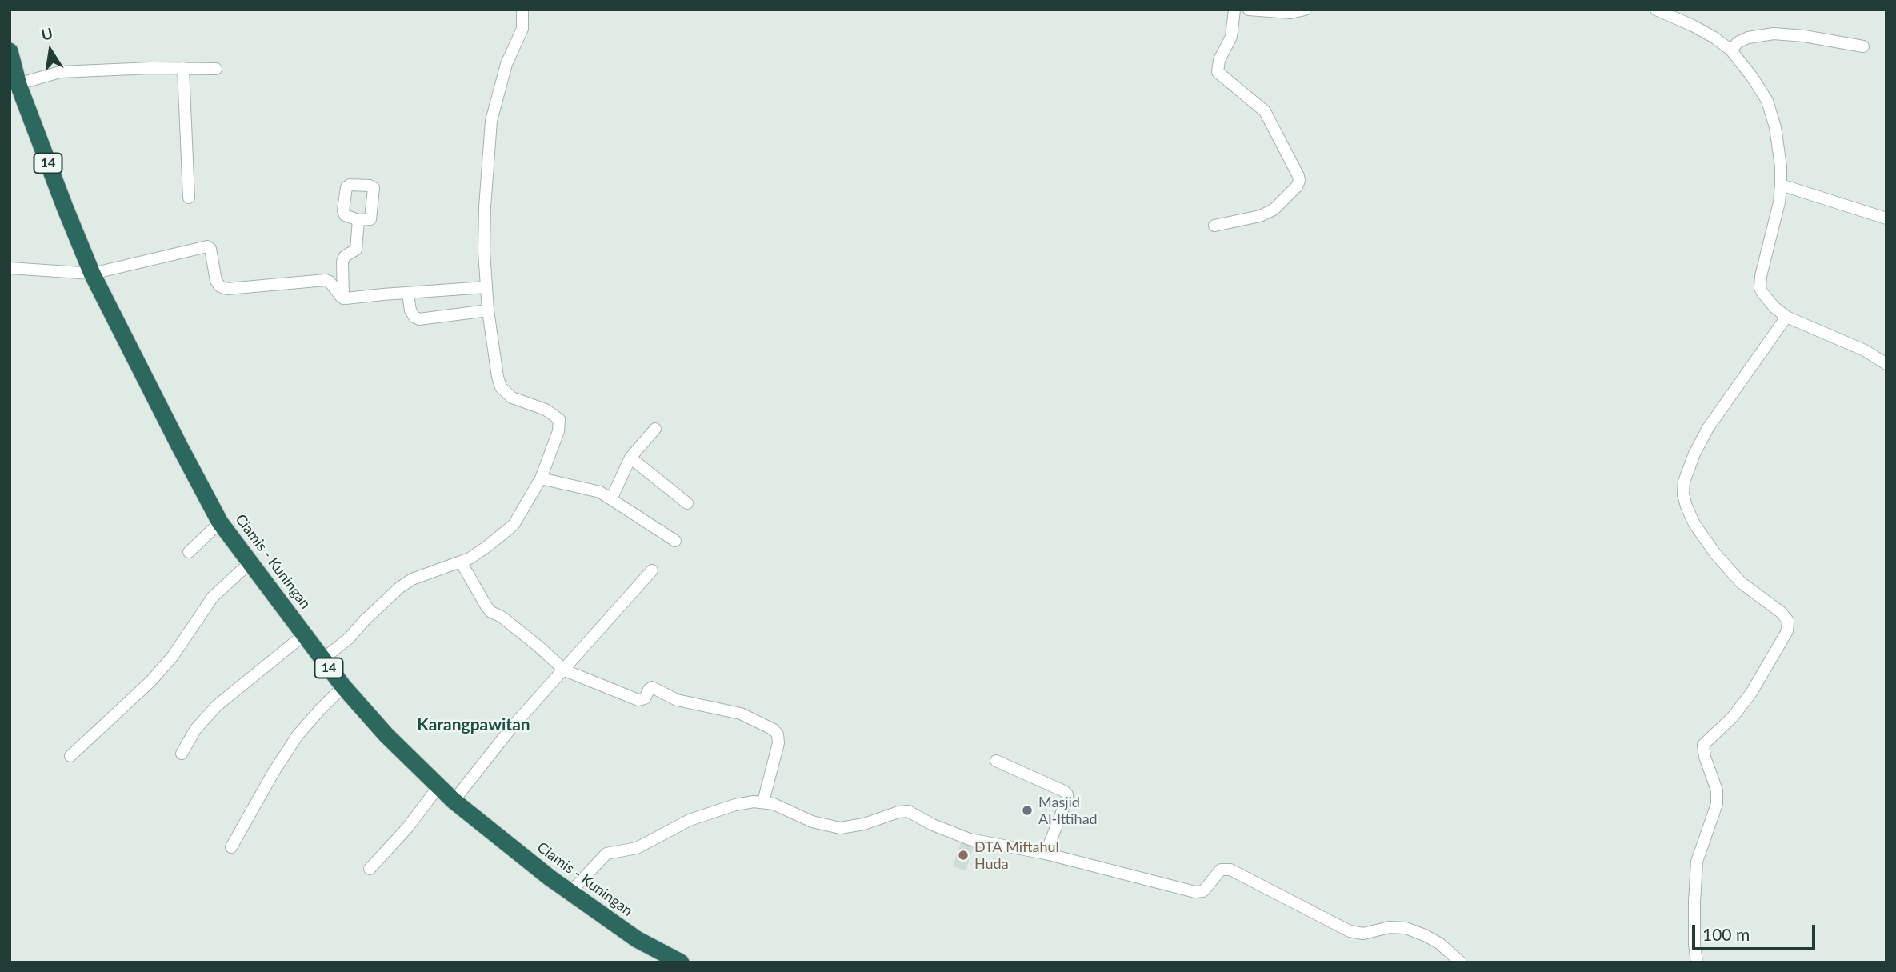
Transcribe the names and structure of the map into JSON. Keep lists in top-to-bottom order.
{
  "streets": {
    "highway": ["14", "Ciamis - Kuningan"]
  },
  "districts": ["Karangpawitan"],
  "places": ["Masjid Al-Ittihad", "DTA Miftahul Huda"],
  "scale_bar": "100 m",
  "north": "top"
}
